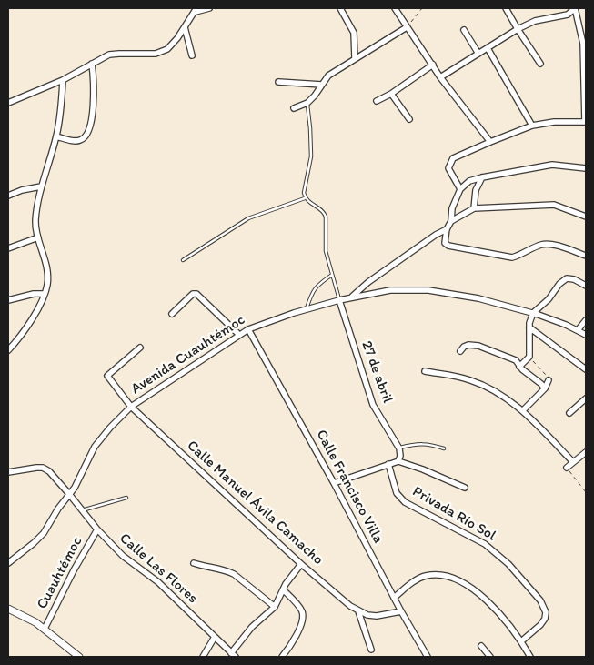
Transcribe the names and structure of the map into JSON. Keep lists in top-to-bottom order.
{
  "streets": {
    "street": [
      "Avenida Cuauhtémoc",
      "27 de abril",
      "Calle Francisco Villa",
      "Calle Manuel Ávila Camacho",
      "Privada Río Sol",
      "Calle Las Flores",
      "Cuauhtémoc"
    ]
  },
  "crossings": [
    ["Avenida Cuauhtémoc", "27 de abril"],
    ["Avenida Cuauhtémoc", "Calle Francisco Villa"],
    ["Avenida Cuauhtémoc", "Calle Manuel Ávila Camacho"],
    ["Avenida Cuauhtémoc", "Calle Las Flores"],
    ["Calle Francisco Villa", "Calle Manuel Ávila Camacho"],
    ["Calle Las Flores", "Cuauhtémoc"]
  ]
}
